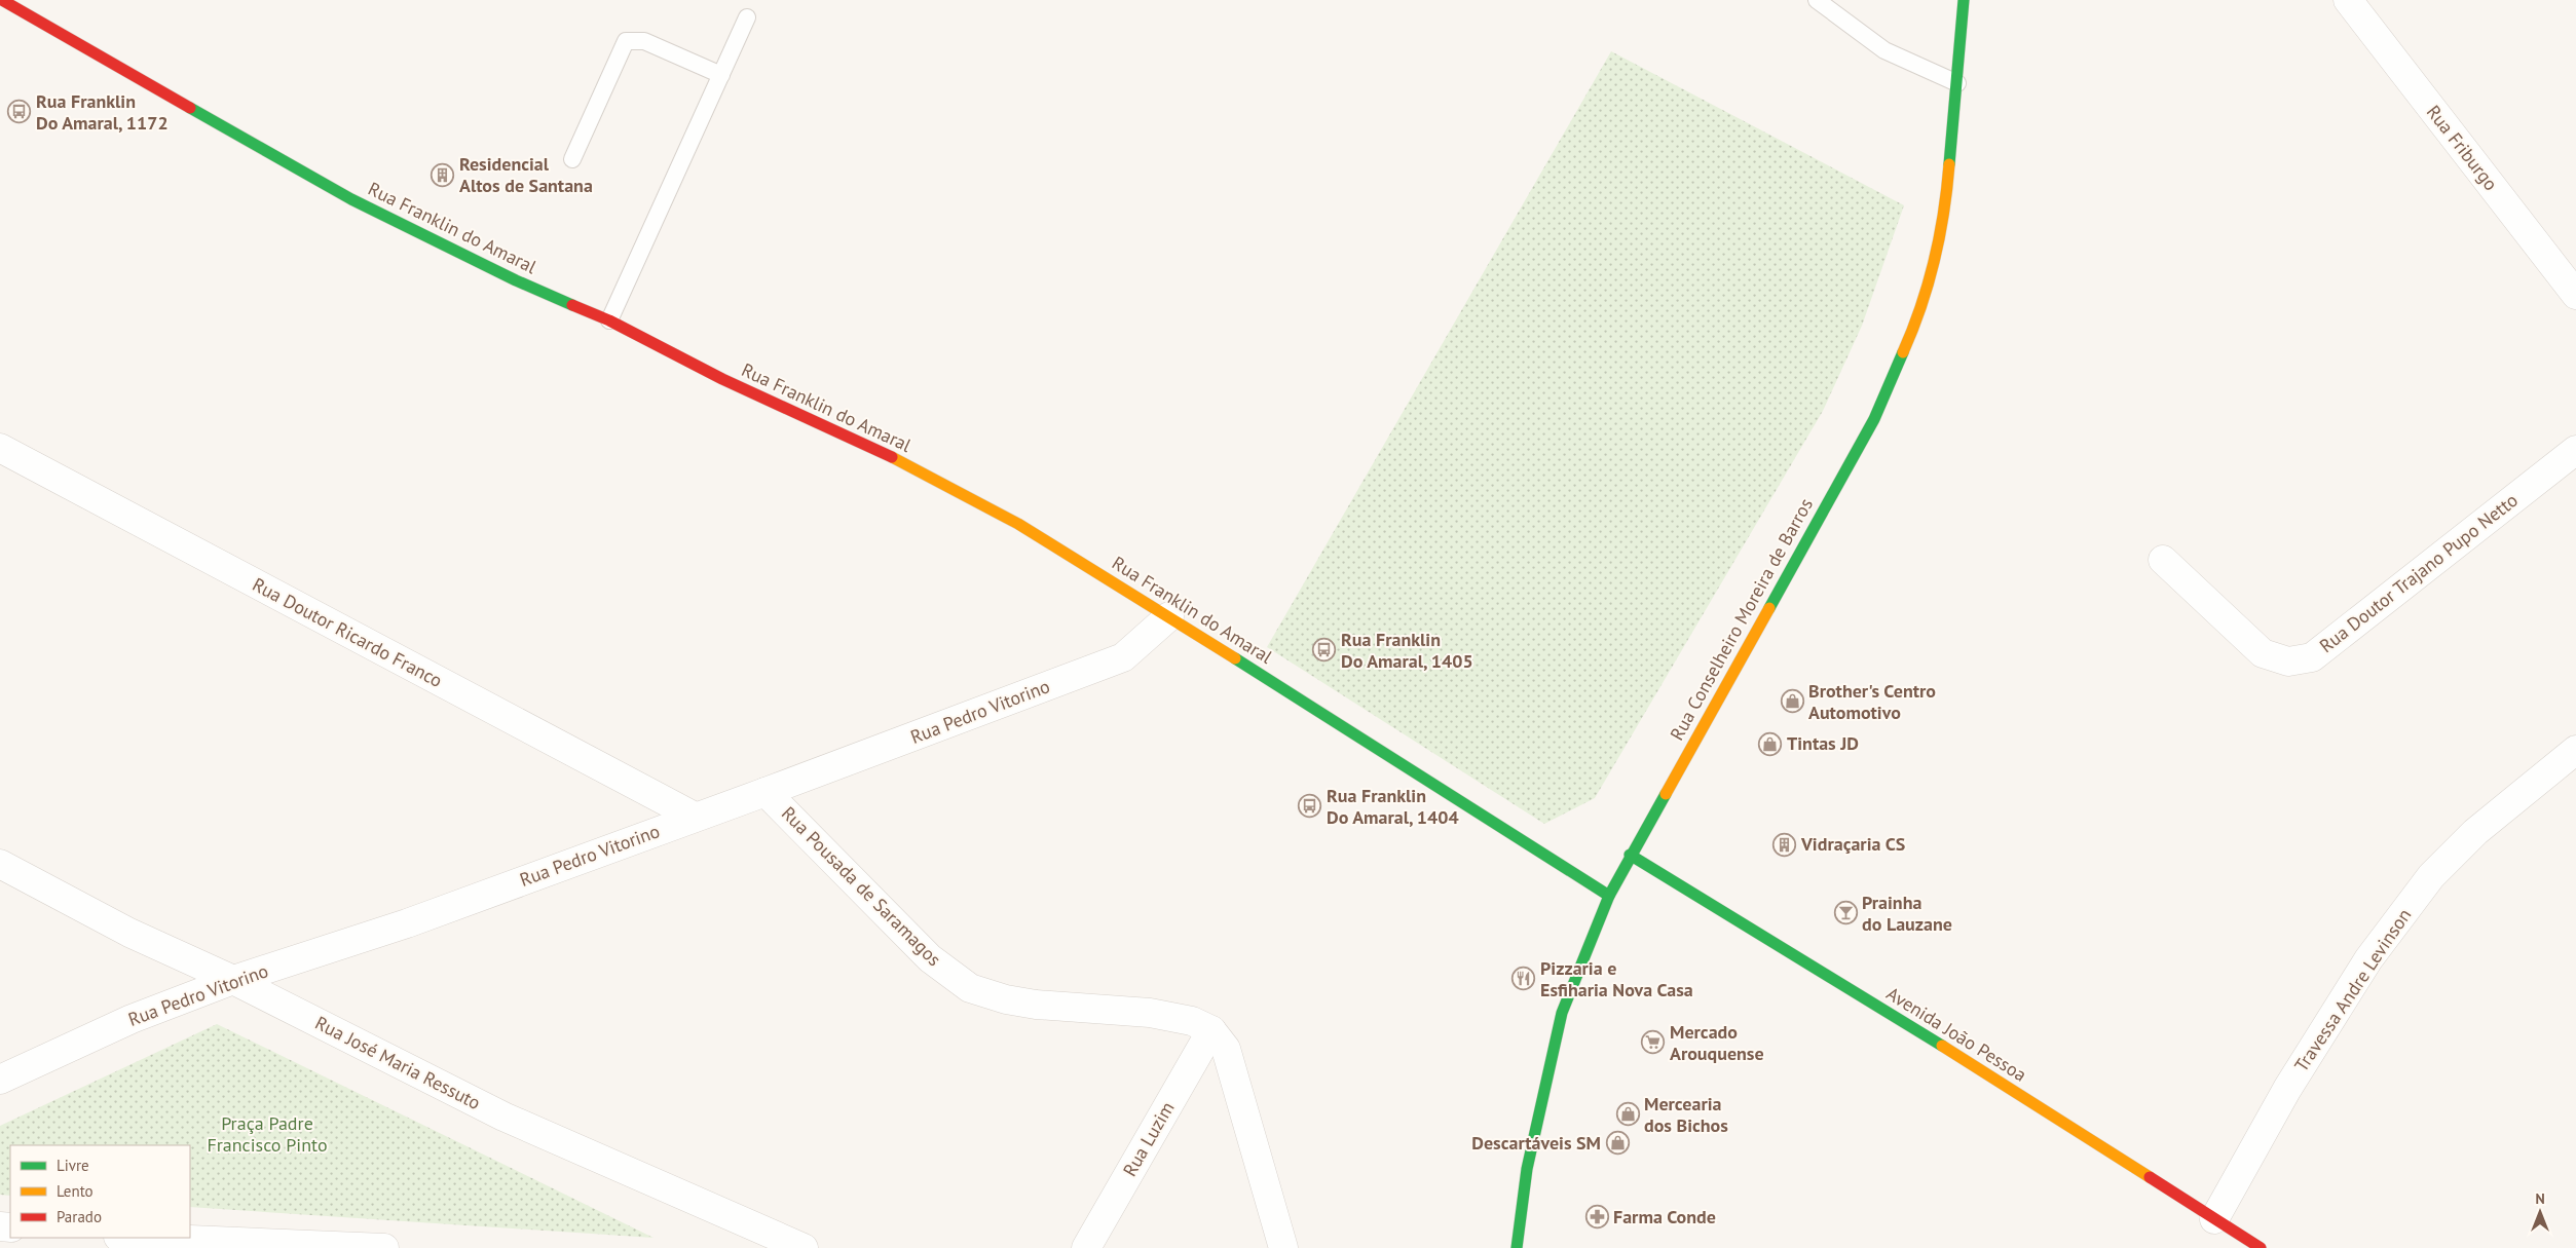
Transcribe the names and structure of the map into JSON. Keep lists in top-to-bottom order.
{
  "streets": {
    "street": [
      "Rua Friburgo",
      "Rua Franklin do Amaral",
      "Rua Doutor Trajano Pupo Netto",
      "Rua Conselheiro Moreira de Barros",
      "Rua Doutor Ricardo Franco",
      "Rua Pedro Vitorino",
      "Rua Pousada de Saramagos",
      "Travessa Andre Levinson",
      "Avenida João Pessoa",
      "Rua José Maria Ressuto",
      "Rua Luzim"
    ]
  },
  "crossings": [
    ["Rua Franklin do Amaral", "Rua Conselheiro Moreira de Barros"],
    ["Rua Franklin do Amaral", "Rua Pedro Vitorino"],
    ["Rua Conselheiro Moreira de Barros", "Avenida João Pessoa"],
    ["Rua Doutor Ricardo Franco", "Rua Pedro Vitorino"],
    ["Rua Pedro Vitorino", "Rua Pousada de Saramagos"],
    ["Rua Pedro Vitorino", "Rua José Maria Ressuto"],
    ["Rua Pousada de Saramagos", "Rua Luzim"],
    ["Travessa Andre Levinson", "Avenida João Pessoa"]
  ],
  "parks": ["Praça Padre Francisco Pinto"],
  "places": {
    "bus stop": ["Rua Franklin Do Amaral, 1172", "Rua Franklin Do Amaral, 1405", "Rua Franklin Do Amaral, 1404"],
    "building": ["Residencial Altos de Santana", "Vidraçaria CS"],
    "shop": [
      "Brother's Centro Automotivo",
      "Tintas JD",
      "Mercearia dos Bichos",
      "Descartáveis SM"
    ],
    "bar": ["Prainha do Lauzane"],
    "restaurant": ["Pizzaria e Esfiharia Nova Casa"],
    "supermarket": ["Mercado Arouquense"],
    "pharmacy": ["Farma Conde"]
  },
  "legend": ["Livre", "Lento", "Parado"],
  "north": "top"
}
